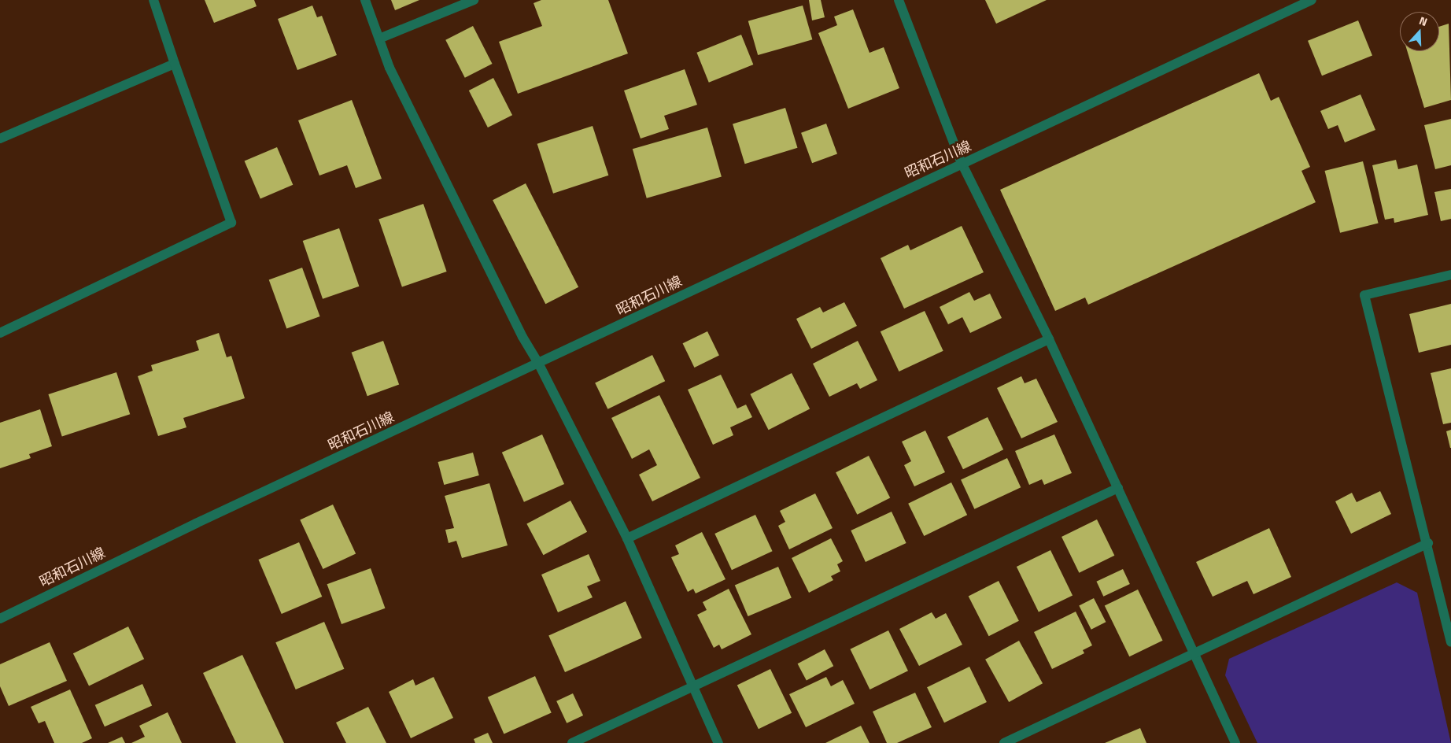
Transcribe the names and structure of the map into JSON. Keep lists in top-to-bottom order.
{
  "streets": {
    "street": ["昭和石川線"]
  },
  "north": "top"
}
